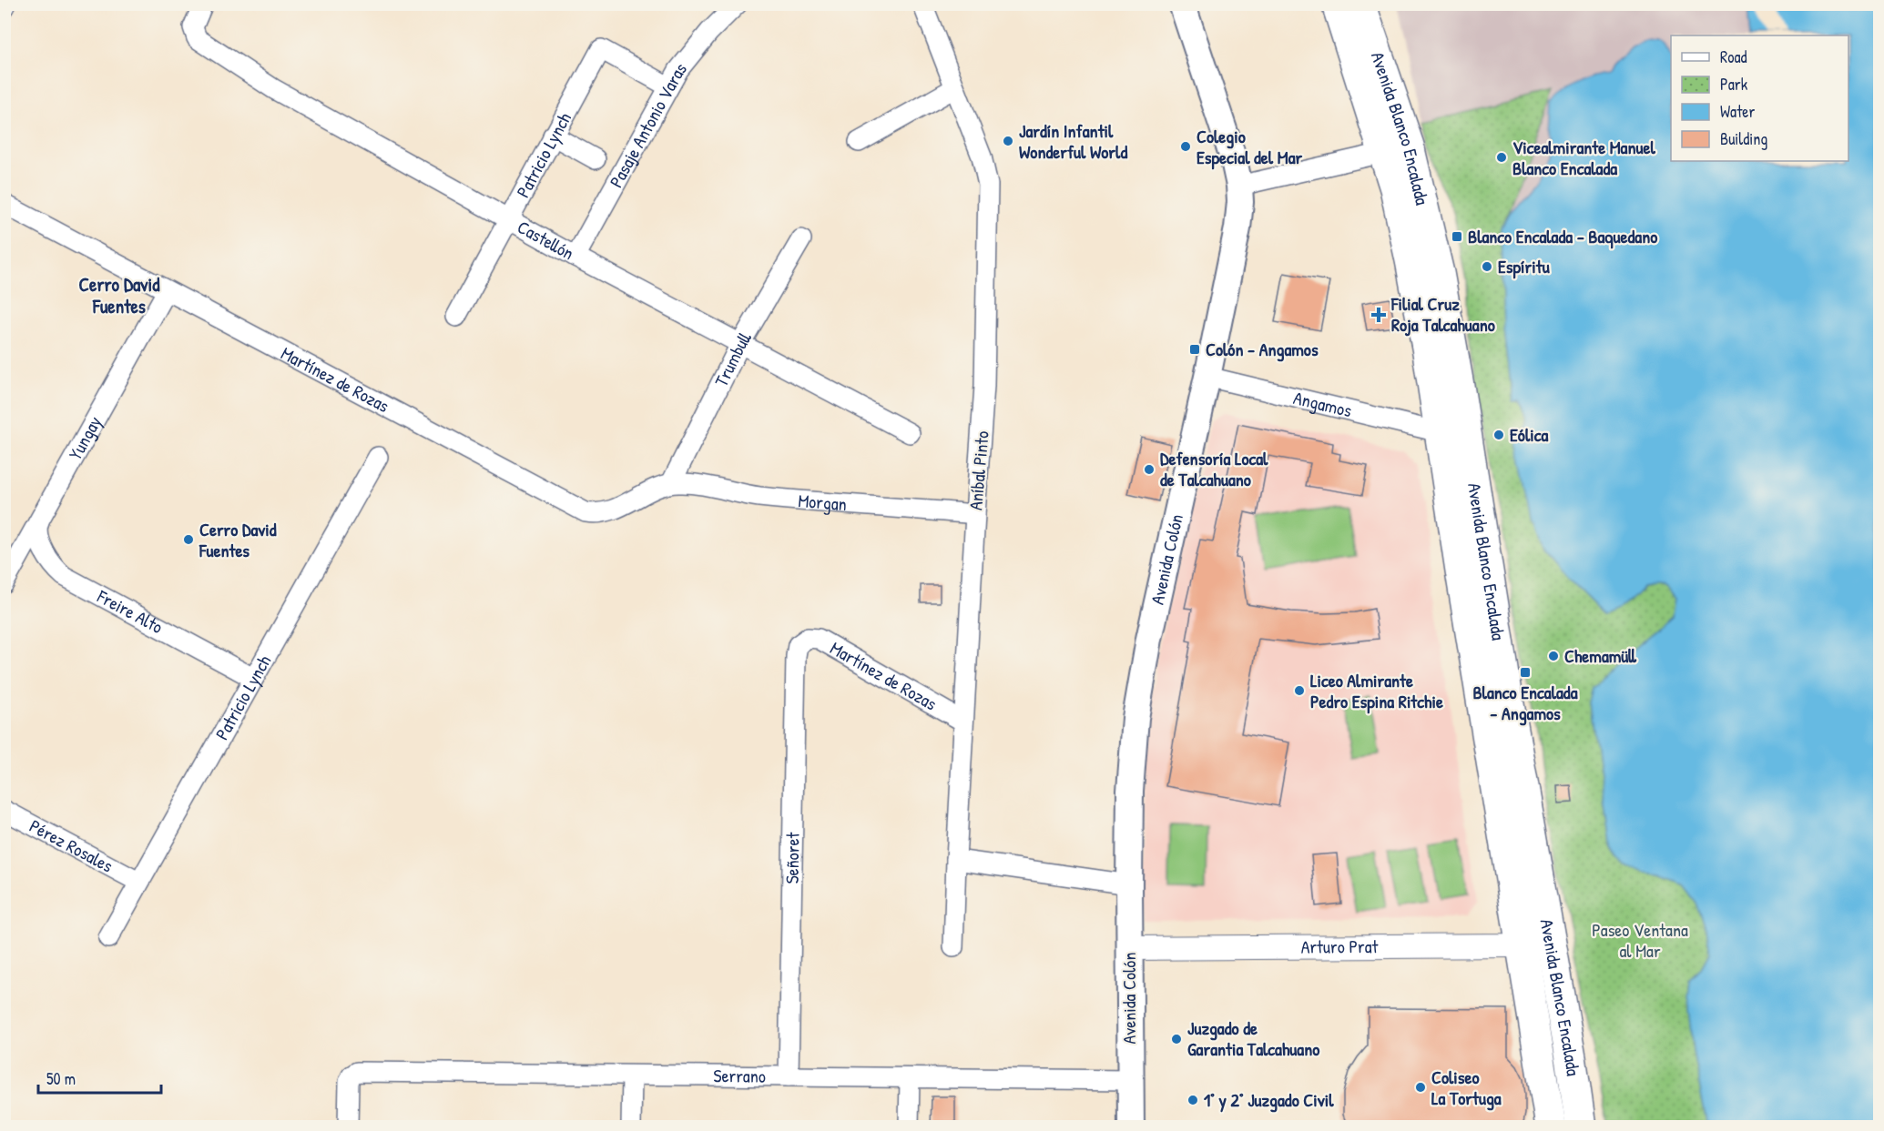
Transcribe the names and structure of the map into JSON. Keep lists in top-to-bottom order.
{
  "streets": {
    "main road": ["Avenida Blanco Encalada", "Avenida Colón"],
    "street": [
      "Pasaje Antonio Varas",
      "Patricio Lynch",
      "Castellón",
      "Trumbull",
      "Martínez de Rozas",
      "Angamos",
      "Yungay",
      "Aníbal Pinto",
      "Morgan",
      "Freire Alto",
      "Pérez Rosales",
      "Señoret",
      "Arturo Prat",
      "Serrano"
    ]
  },
  "crossings": [
    ["Pasaje Antonio Varas", "Patricio Lynch"],
    ["Pasaje Antonio Varas", "Castellón"],
    ["Avenida Blanco Encalada", "Angamos"],
    ["Avenida Blanco Encalada", "Arturo Prat"],
    ["Patricio Lynch", "Castellón"],
    ["Patricio Lynch", "Freire Alto"],
    ["Patricio Lynch", "Pérez Rosales"],
    ["Castellón", "Trumbull"],
    ["Trumbull", "Martínez de Rozas"],
    ["Trumbull", "Morgan"],
    ["Martínez de Rozas", "Yungay"],
    ["Martínez de Rozas", "Aníbal Pinto"],
    ["Martínez de Rozas", "Morgan"],
    ["Martínez de Rozas", "Señoret"],
    ["Angamos", "Avenida Colón"],
    ["Yungay", "Freire Alto"],
    ["Aníbal Pinto", "Morgan"],
    ["Avenida Colón", "Arturo Prat"],
    ["Avenida Colón", "Serrano"],
    ["Señoret", "Serrano"]
  ],
  "districts": ["Cerro David Fuentes"],
  "parks": ["Paseo Ventana al Mar"],
  "places": {
    "other": [
      "Jardín Infantil Wonderful World",
      "Colegio Especial del Mar",
      "Vicealmirante Manuel Blanco Encalada",
      "Espíritu",
      "Eólica",
      "Defensoría Local de Talcahuano",
      "Cerro David Fuentes",
      "Chemamüll",
      "Liceo Almirante Pedro Espina Ritchie",
      "Juzgado de Garantia Talcahuano",
      "Coliseo La Tortuga",
      "1° y 2° Juzgado Civil"
    ],
    "transit": ["Blanco Encalada - Baquedano", "Colón - Angamos", "Blanco Encalada - Angamos"],
    "health": ["Filial Cruz Roja Talcahuano"]
  },
  "legend": [
    "Road",
    "Park",
    "Water",
    "Building"
  ],
  "scale_bar": "50 m"
}
